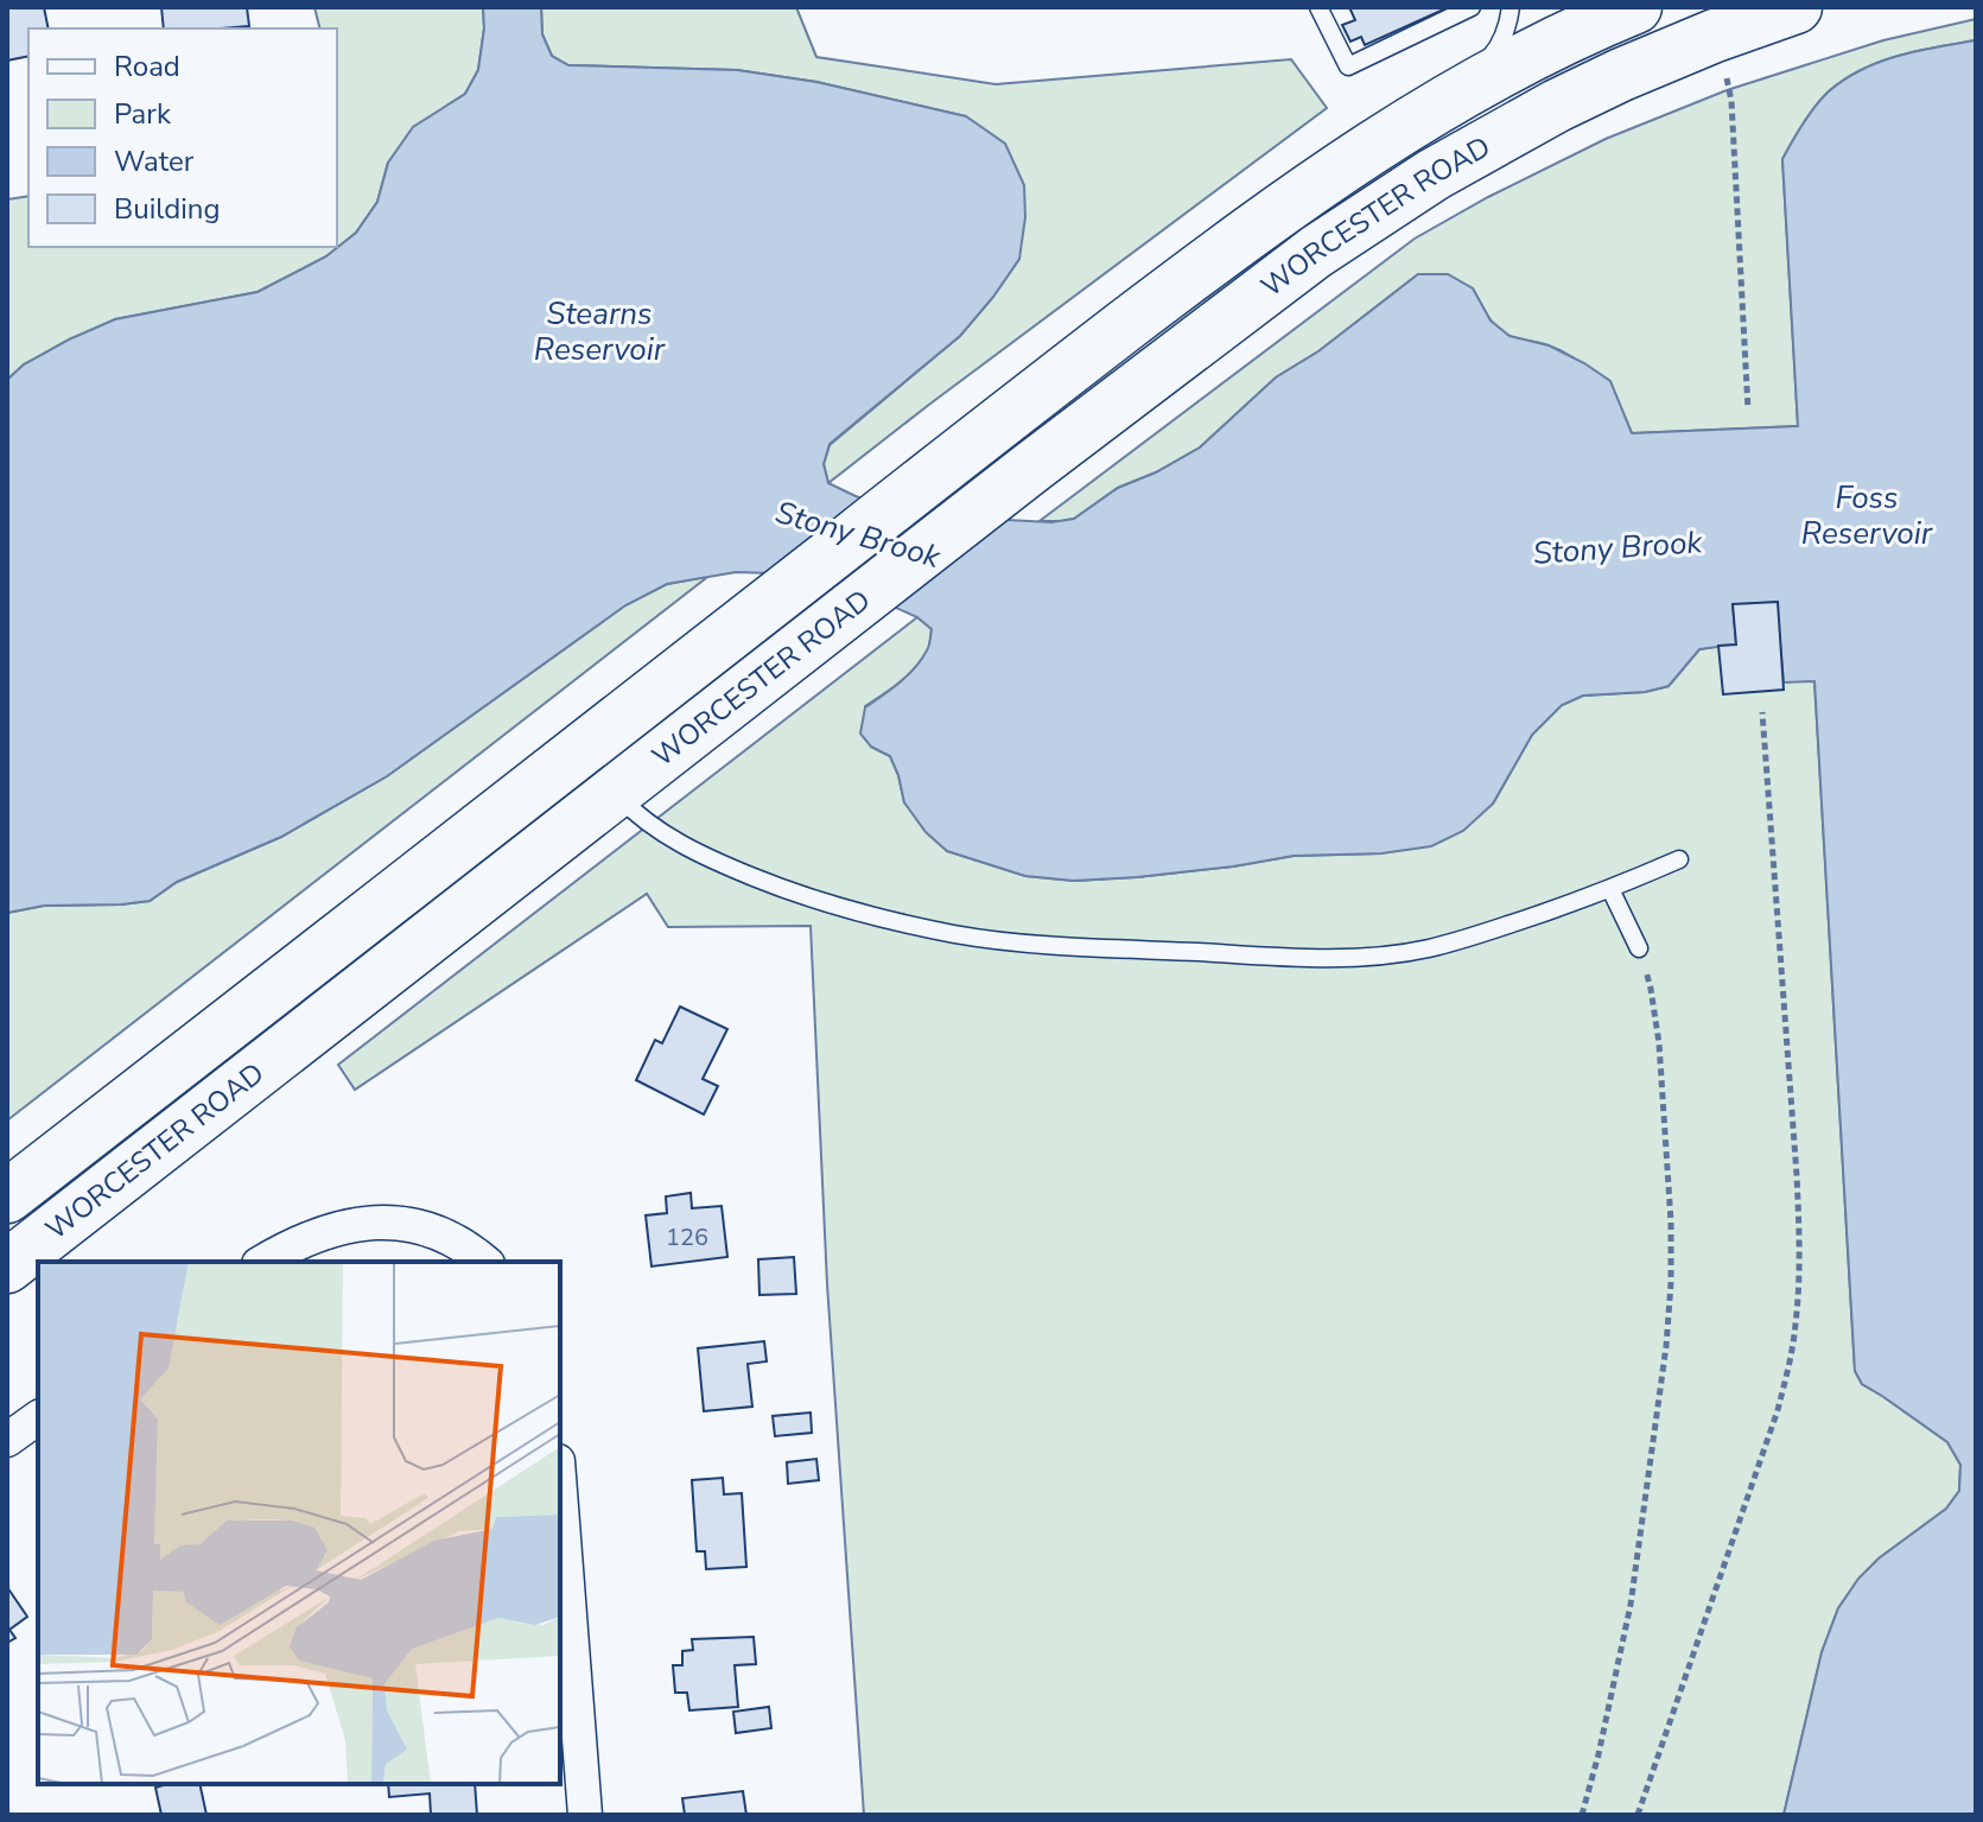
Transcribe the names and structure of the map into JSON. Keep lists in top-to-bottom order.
{
  "streets": {
    "highway": ["WORCESTER ROAD"]
  },
  "water": ["Stearns Reservoir", "Foss Reservoir", "Stony Brook"],
  "house_numbers": ["126"],
  "legend": [
    "Road",
    "Park",
    "Water",
    "Building"
  ]
}
